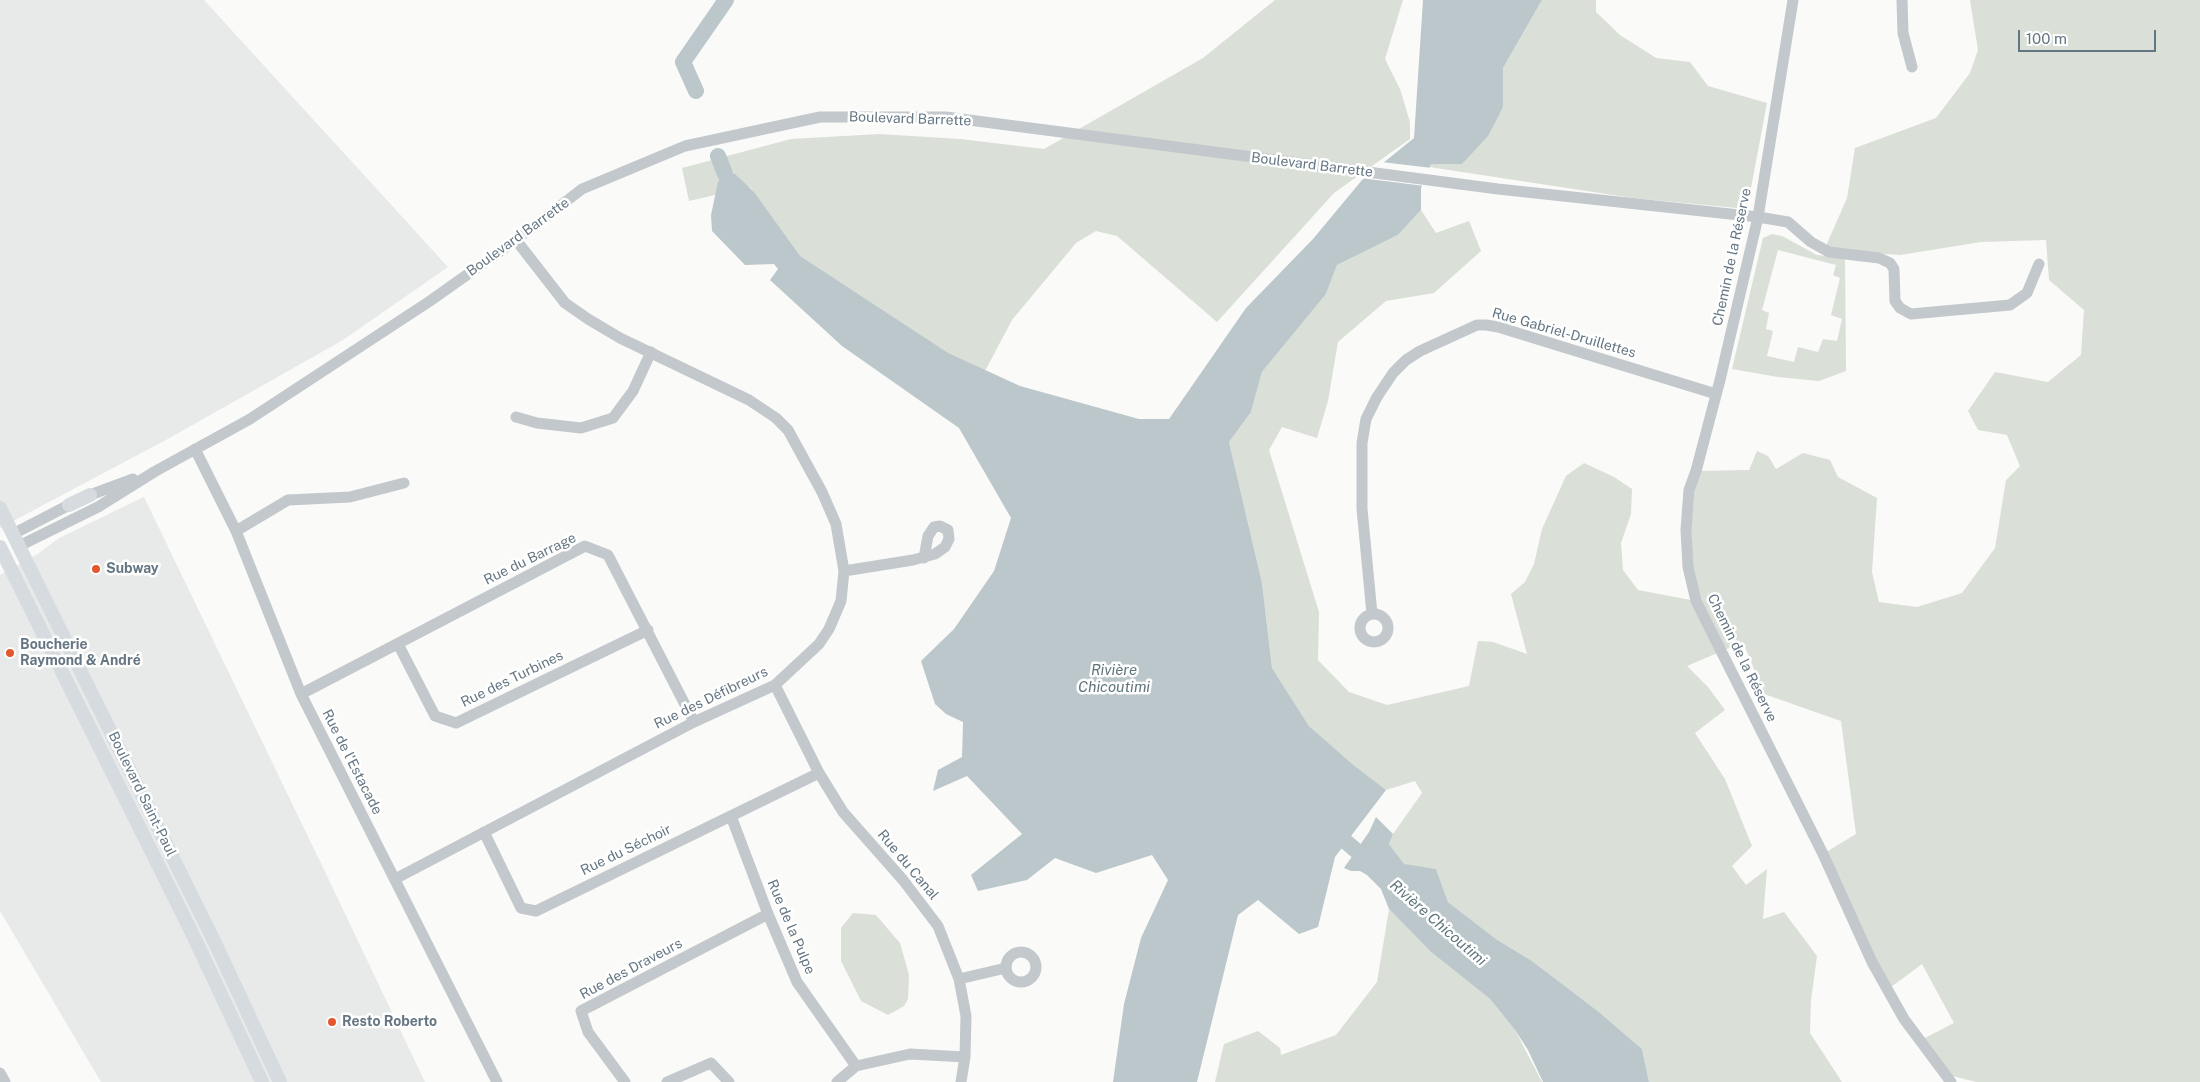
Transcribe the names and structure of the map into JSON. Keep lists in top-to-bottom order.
{
  "streets": {
    "main road": ["Boulevard Barrette", "Boulevard Saint-Paul"],
    "street": [
      "Chemin de la Réserve",
      "Rue Gabriel-Druillettes",
      "Rue du Barrage",
      "Rue des Turbines",
      "Rue des Défibreurs",
      "Rue de l'Estacade",
      "Rue du Séchoir",
      "Rue du Canal",
      "Rue de la Pulpe",
      "Rue des Draveurs"
    ]
  },
  "crossings": [
    ["Boulevard Barrette", "Chemin de la Réserve"],
    ["Boulevard Barrette", "Rue des Défibreurs"],
    ["Boulevard Barrette", "Rue de l'Estacade"],
    ["Boulevard Barrette", "Boulevard Saint-Paul"],
    ["Chemin de la Réserve", "Rue Gabriel-Druillettes"],
    ["Rue du Barrage", "Rue des Turbines"],
    ["Rue du Barrage", "Rue des Défibreurs"],
    ["Rue du Barrage", "Rue de l'Estacade"],
    ["Rue des Défibreurs", "Rue de l'Estacade"],
    ["Rue des Défibreurs", "Rue du Séchoir"],
    ["Rue des Défibreurs", "Rue du Canal"],
    ["Rue du Séchoir", "Rue du Canal"],
    ["Rue du Séchoir", "Rue de la Pulpe"],
    ["Rue de la Pulpe", "Rue des Draveurs"]
  ],
  "water": ["Rivière Chicoutimi"],
  "places": ["Subway", "Boucherie Raymond & André", "Resto Roberto"],
  "scale_bar": "100 m"
}
